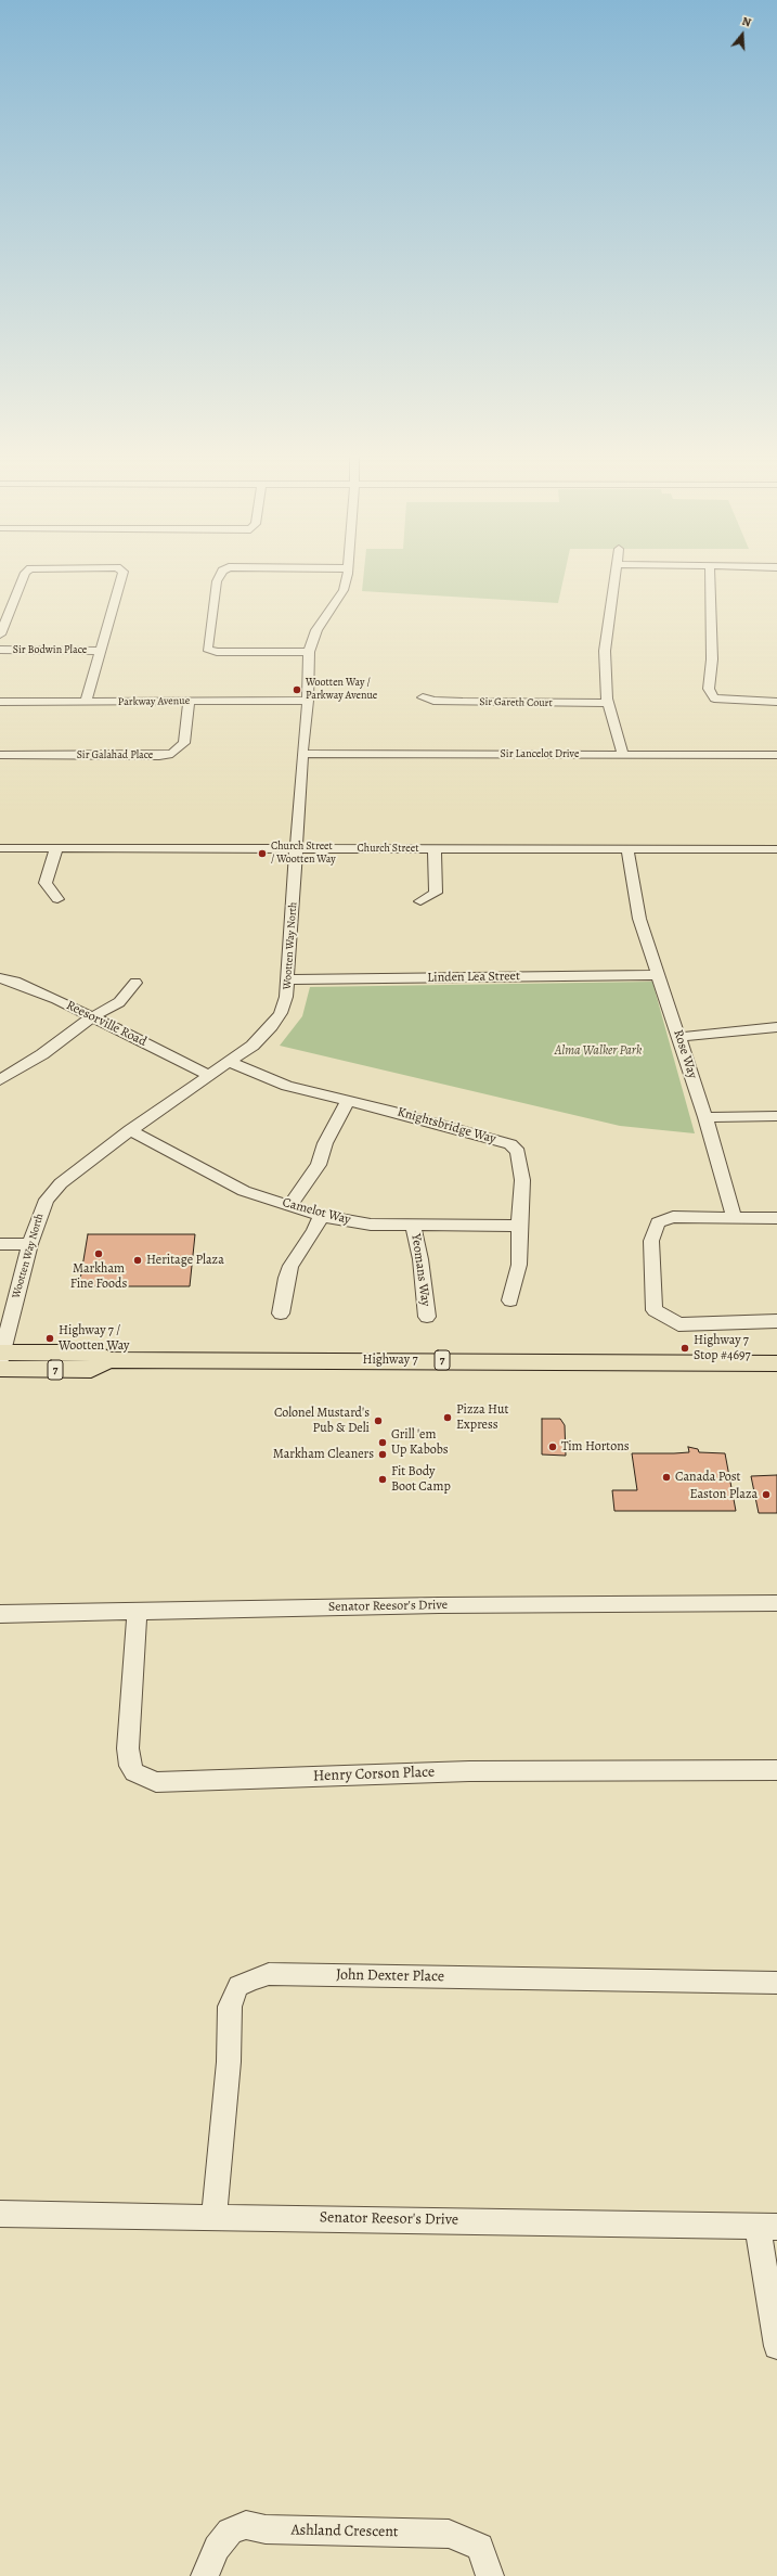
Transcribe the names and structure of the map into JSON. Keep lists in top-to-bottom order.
{
  "streets": {
    "main road": ["Highway 7", "7"],
    "street": [
      "Sir Bodwin Place",
      "Parkway Avenue",
      "Sir Gareth Court",
      "Sir Lancelot Drive",
      "Sir Galahad Place",
      "Church Street",
      "Wootten Way North",
      "Linden Lea Street",
      "Reesorville Road",
      "Rose Way",
      "Knightsbridge Way",
      "Camelot Way",
      "Yeomans Way",
      "Senator Reesor's Drive",
      "Henry Corson Place",
      "John Dexter Place",
      "Ashland Crescent"
    ]
  },
  "crossings": [
    ["Sir Bodwin Place", "Parkway Avenue"],
    ["Parkway Avenue", "Sir Galahad Place"],
    ["Parkway Avenue", "Wootten Way North"],
    ["Sir Lancelot Drive", "Wootten Way North"],
    ["Church Street", "Wootten Way North"],
    ["Church Street", "Rose Way"],
    ["Wootten Way North", "Linden Lea Street"],
    ["Wootten Way North", "Reesorville Road"],
    ["Wootten Way North", "Knightsbridge Way"],
    ["Wootten Way North", "Camelot Way"],
    ["Wootten Way North", "Highway 7"],
    ["Linden Lea Street", "Rose Way"],
    ["Knightsbridge Way", "Camelot Way"],
    ["Camelot Way", "Yeomans Way"],
    ["Senator Reesor's Drive", "Henry Corson Place"],
    ["Senator Reesor's Drive", "John Dexter Place"]
  ],
  "parks": ["Alma Walker Park"],
  "places": [
    "Wootten Way / Parkway Avenue",
    "Church Street / Wootten Way",
    "Markham Fine Foods",
    "Heritage Plaza",
    "Highway 7 / Wootten Way",
    "Highway 7 Stop #4697",
    "Pizza Hut Express",
    "Colonel Mustard's Pub & Deli",
    "Grill 'em Up Kabobs",
    "Tim Hortons",
    "Markham Cleaners",
    "Canada Post",
    "Fit Body Boot Camp",
    "Easton Plaza"
  ],
  "north": "top"
}
